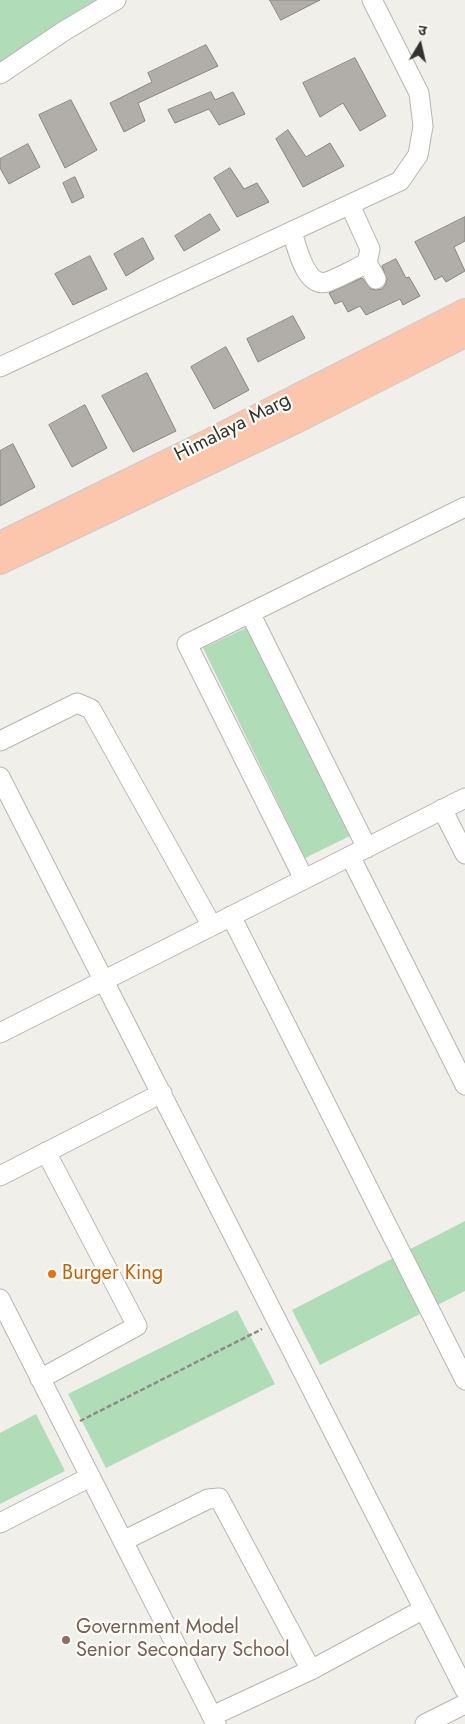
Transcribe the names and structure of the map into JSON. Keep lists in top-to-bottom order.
{
  "streets": {
    "main road": ["Himalaya Marg"]
  },
  "places": ["Burger King", "Government Model Senior Secondary School"],
  "north": "top"
}
